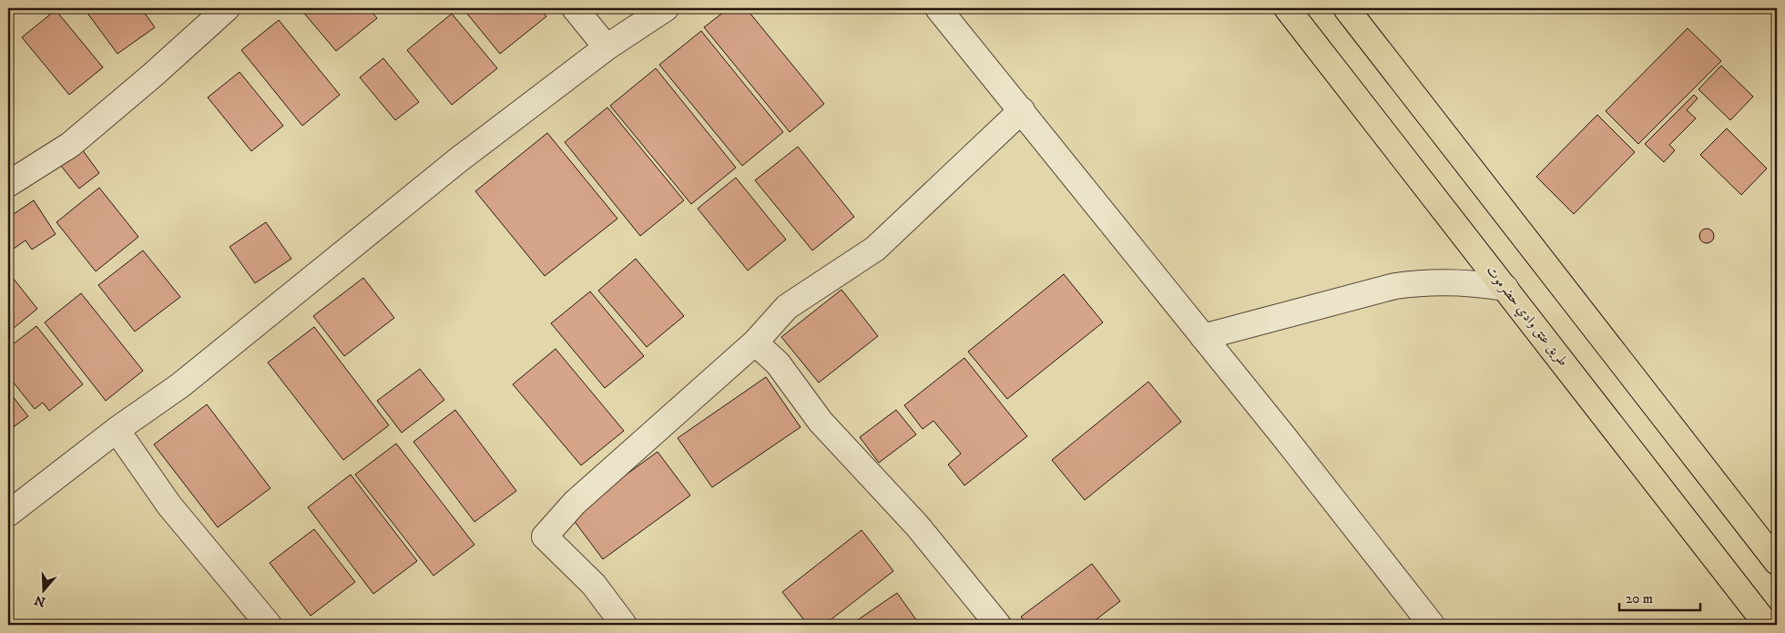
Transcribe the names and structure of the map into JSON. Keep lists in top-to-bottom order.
{
  "streets": {
    "main road": ["طريق عتق وادي حضرموت"]
  },
  "scale_bar": "20 m",
  "north": "bottom"
}
